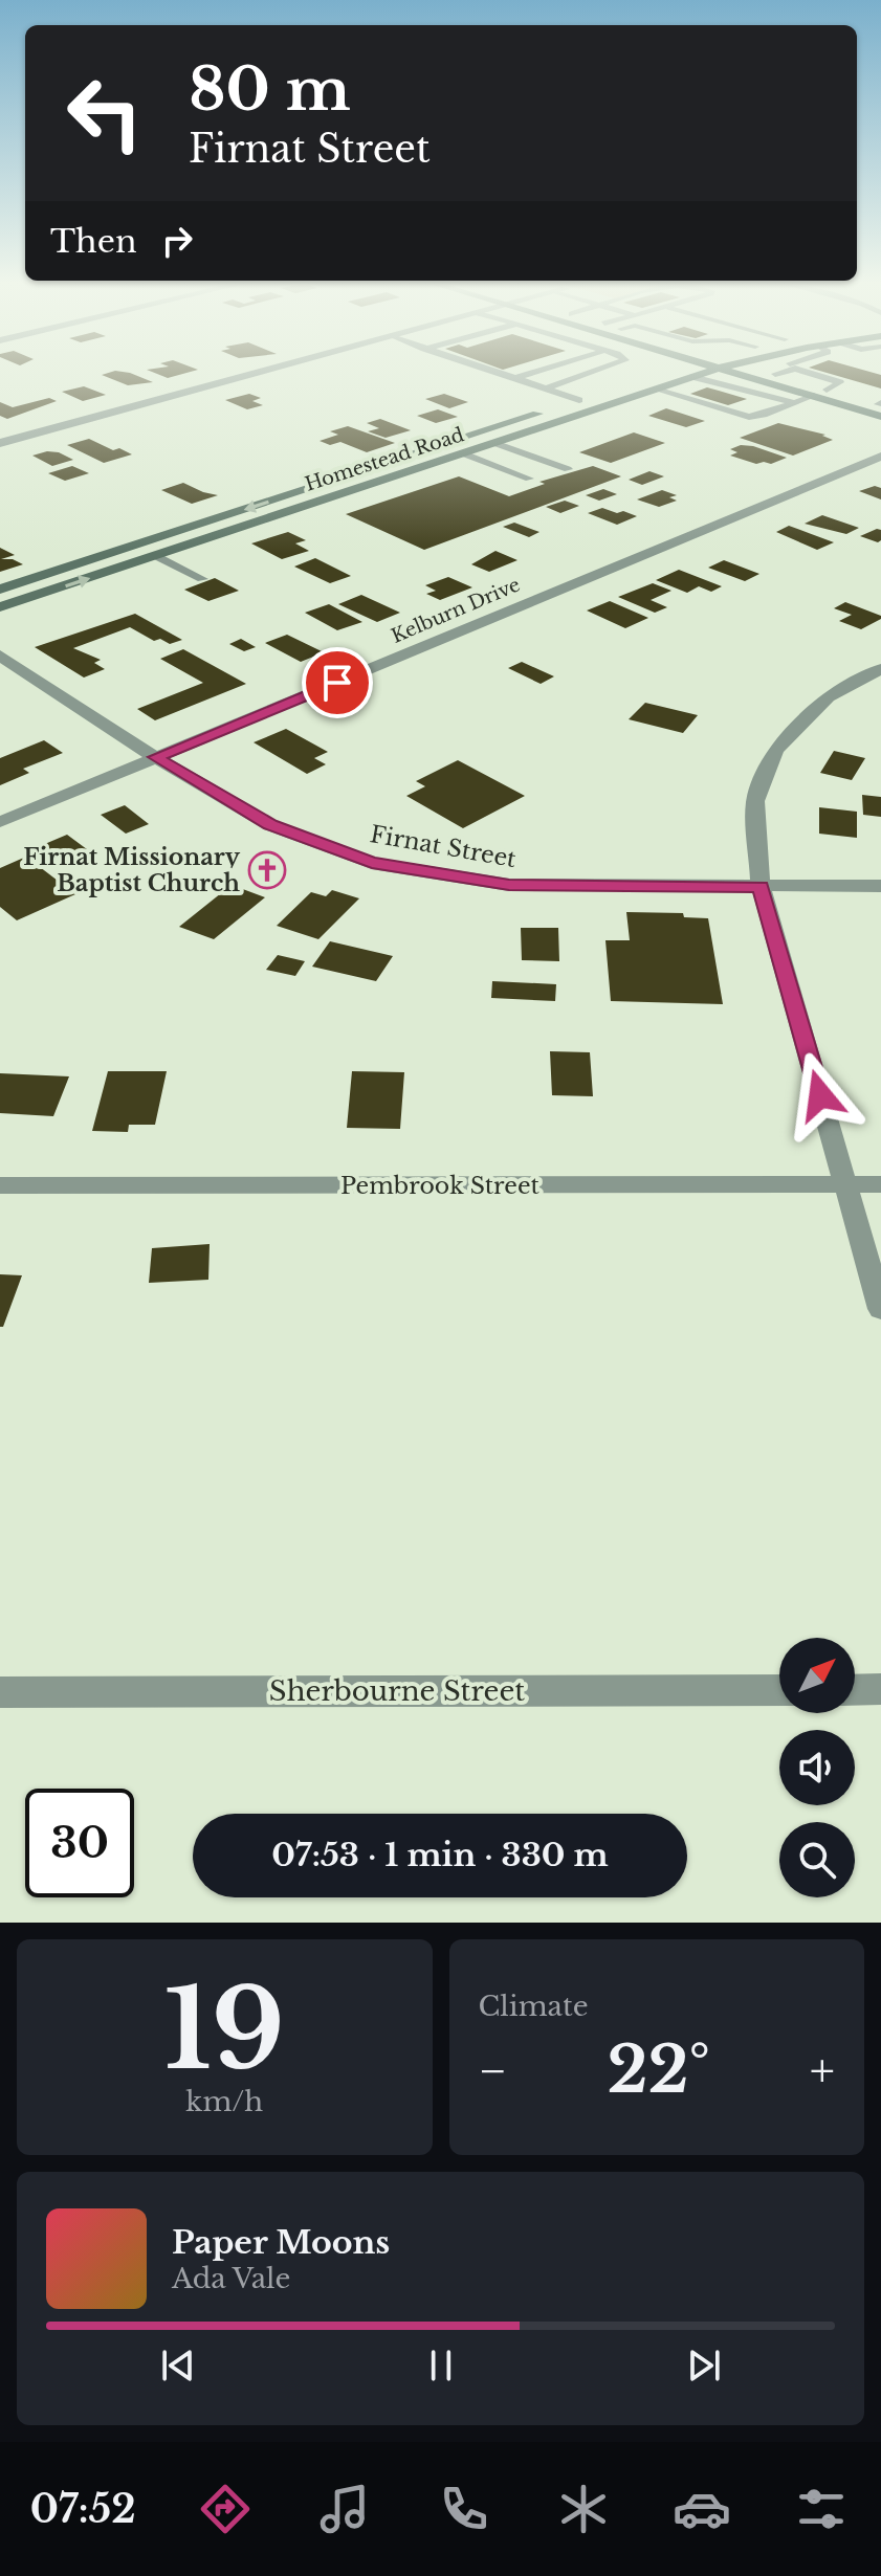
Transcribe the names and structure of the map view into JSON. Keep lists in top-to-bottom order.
{
  "streets": {
    "main road": ["Homestead Road"],
    "street": [
      "Kelburn Drive",
      "Firnat Street",
      "Pembrook Street",
      "Sherbourne Street"
    ]
  },
  "crossings": [
    ["Kelburn Drive", "Firnat Street"]
  ],
  "places": {
    "church": ["Firnat Missionary Baptist Church"]
  },
  "north": "top right",
  "page": {
    "turn": ["80 m", "Firnat Street"],
    "then": "Then",
    "limit": "30",
    "trip": "07:53 · 1 min · 330 m",
    "tile": [
      ["19", "km/h"],
      "Climate"
    ],
    "heat": ["−", "22°", "+"],
    "song": ["Paper Moons", "Ada Vale"],
    "tabs": "07:52"
  }
}
